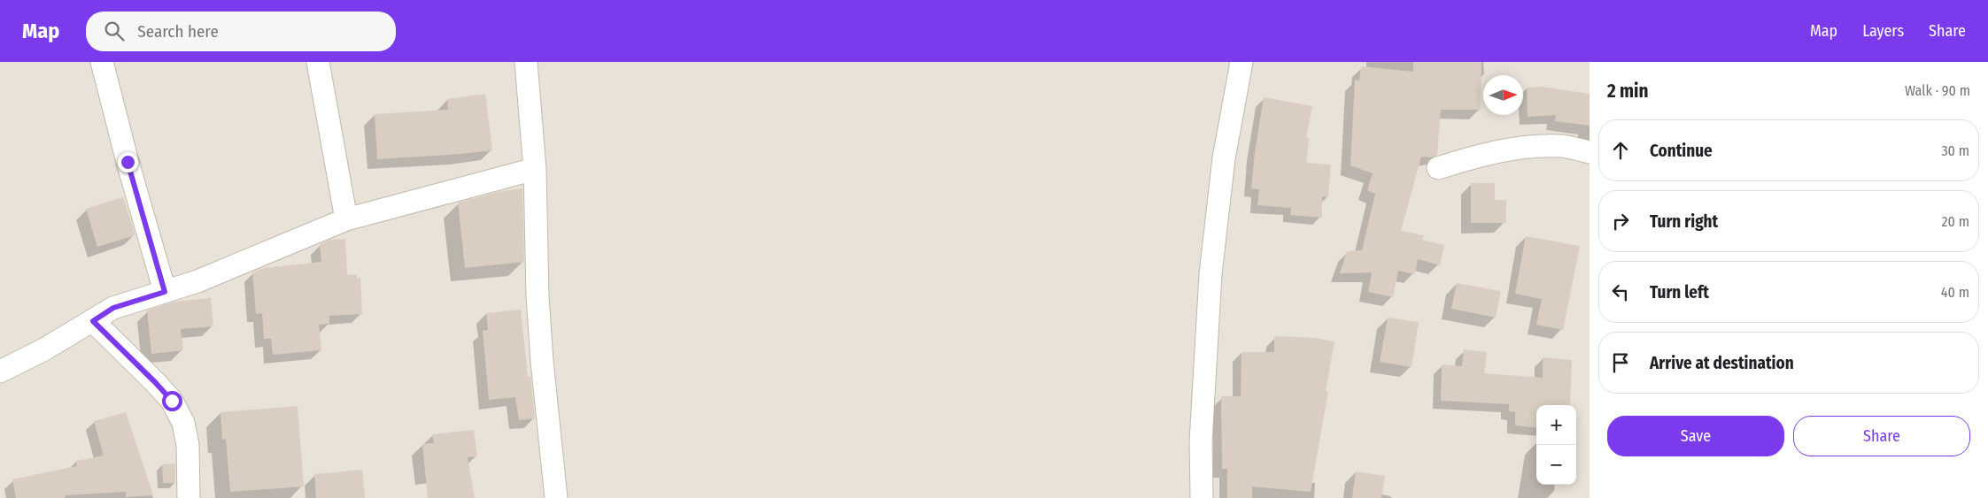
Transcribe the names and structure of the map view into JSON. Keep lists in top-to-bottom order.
{
  "north": "right",
  "page": {
    "header": "Map",
    "search": "Search here",
    "nav": ["Map", "Layers", "Share"],
    "heading": ["2 min", "Walk · 90 m"],
    "list": [
      ["Continue", "30 m"],
      ["Turn right", "20 m"],
      ["Turn left", "40 m"],
      "Arrive at destination"
    ],
    "buttons": ["Save", "Share"],
    "map_buttons": ["+", "−"]
  }
}
